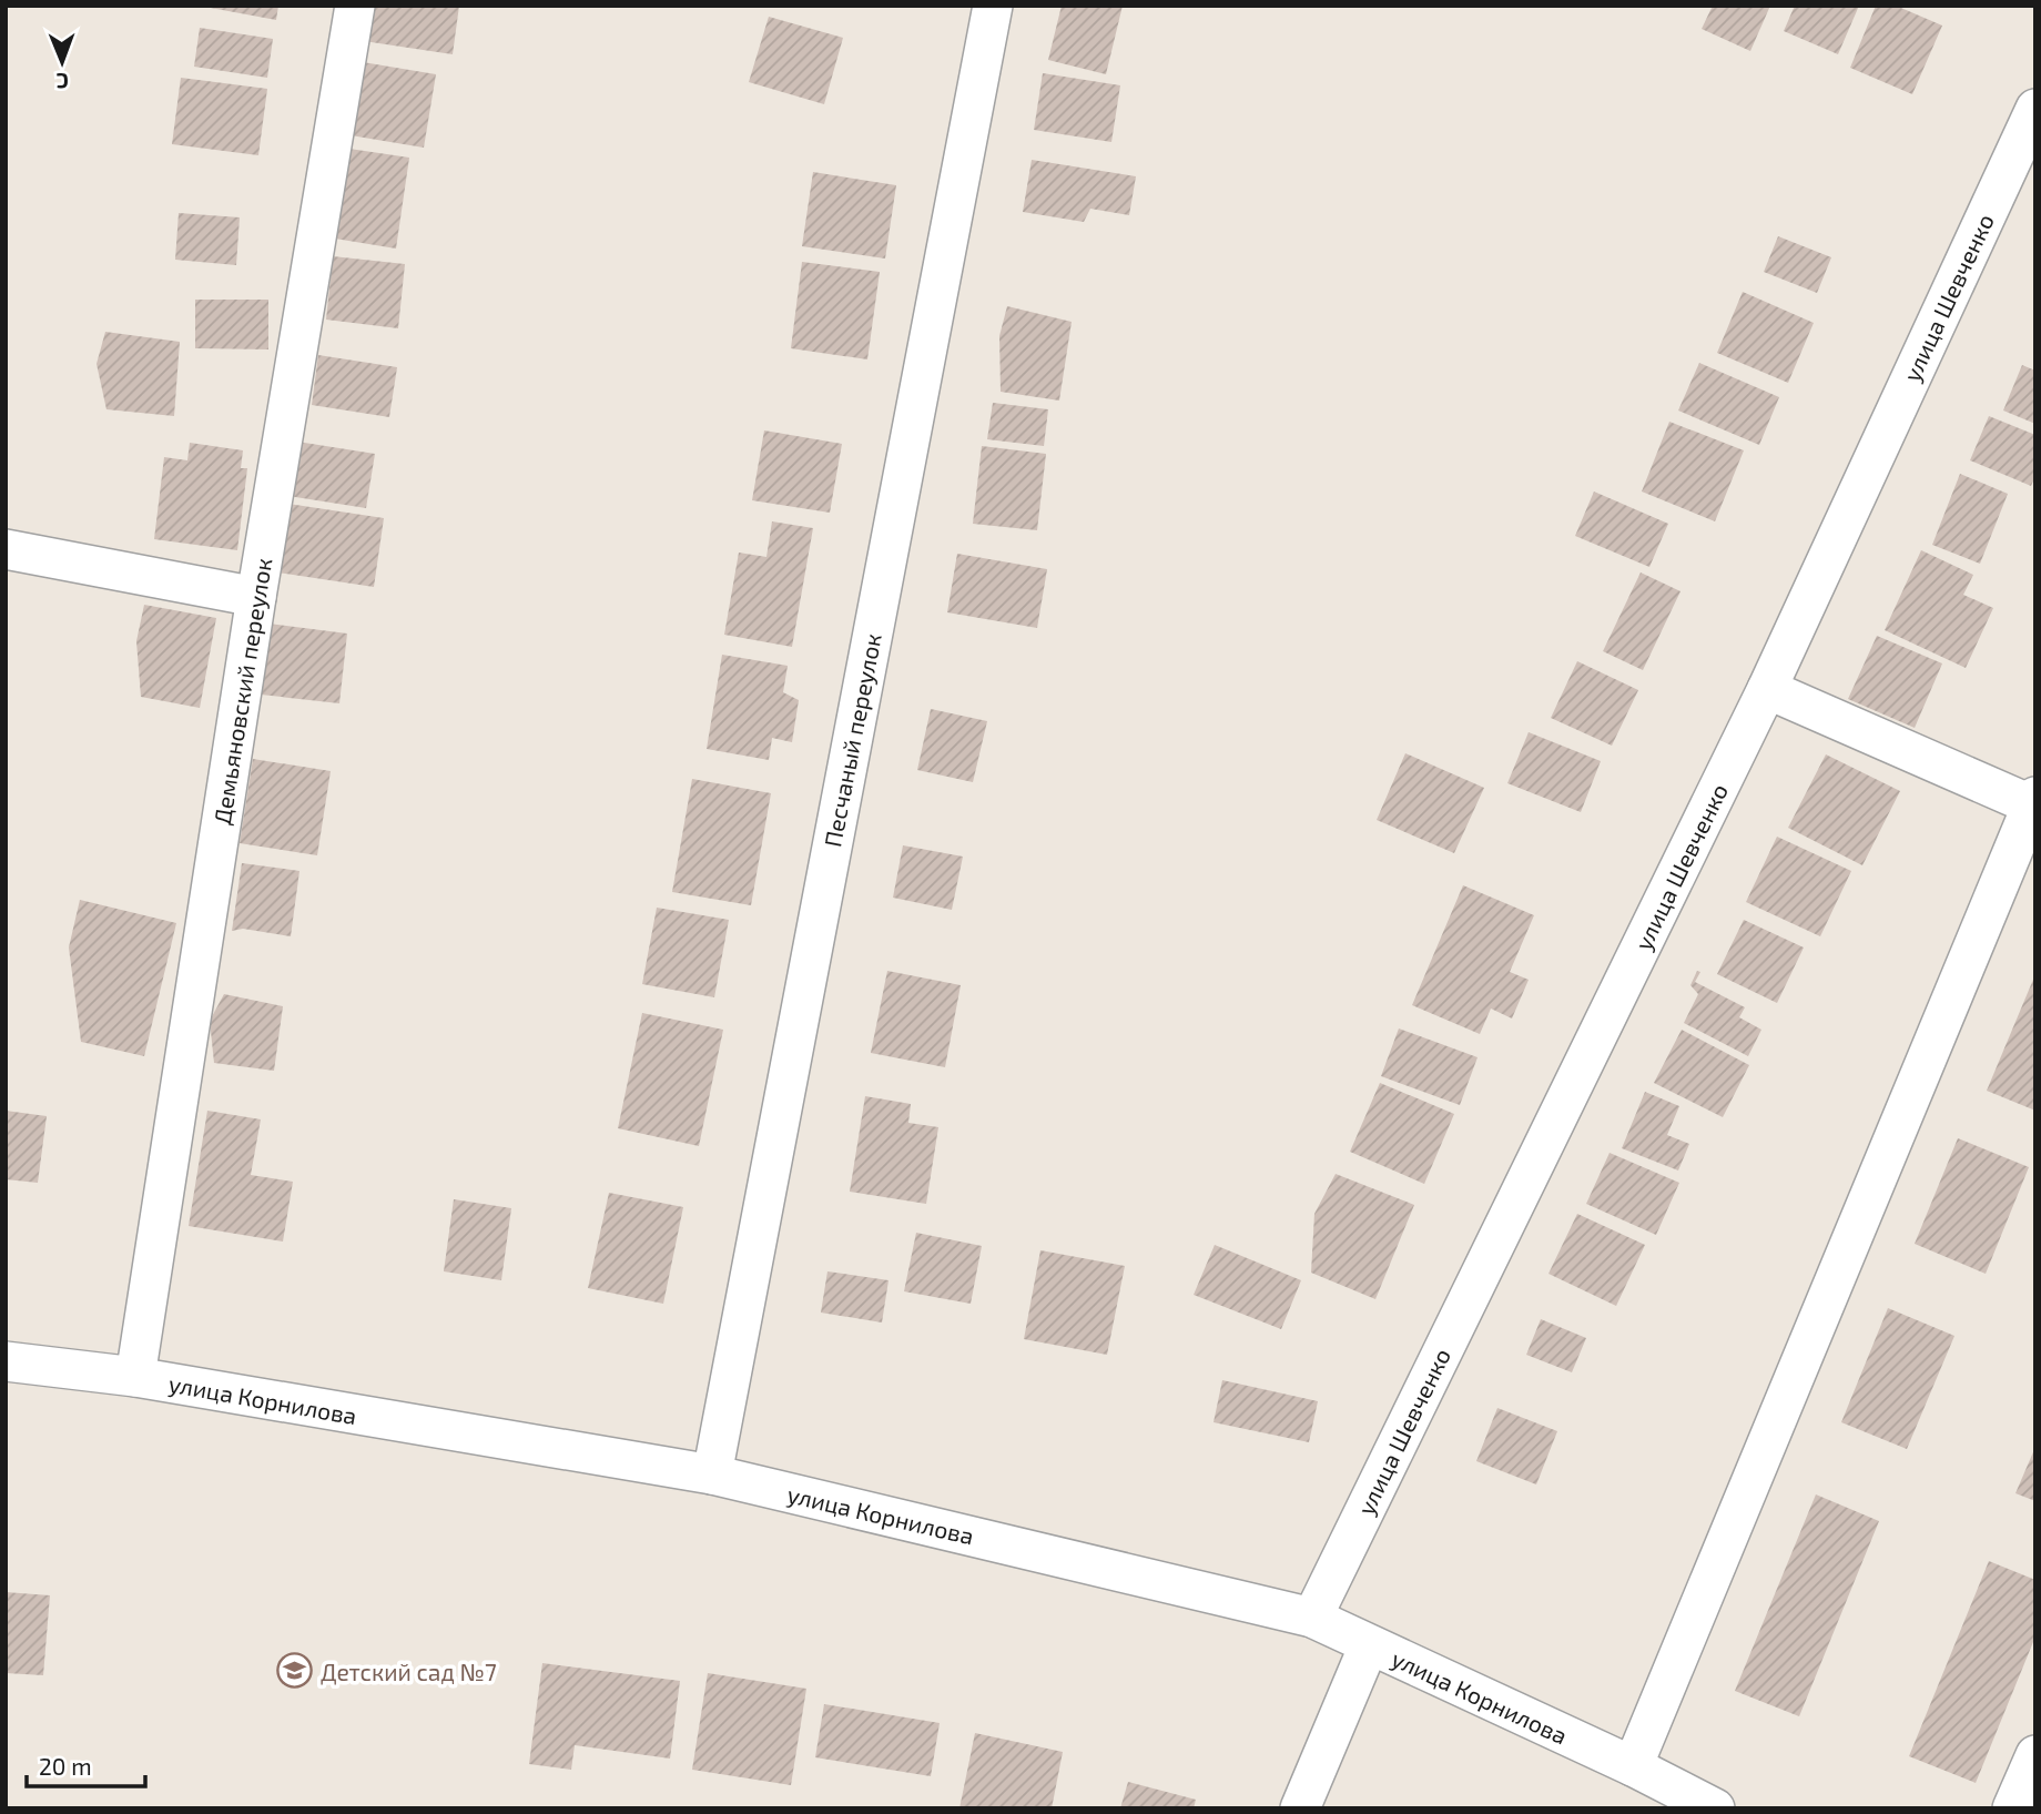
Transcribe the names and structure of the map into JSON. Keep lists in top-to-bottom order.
{
  "streets": {
    "street": [
      "улица Шевченко",
      "Демьяновский переулок",
      "Песчаный переулок",
      "улица Корнилова"
    ]
  },
  "crossings": [
    ["улица Шевченко", "улица Корнилова"],
    ["Демьяновский переулок", "улица Корнилова"],
    ["Песчаный переулок", "улица Корнилова"]
  ],
  "places": {
    "school or university": ["Детский сад №7"]
  },
  "scale_bar": "20 m",
  "north": "bottom"
}
